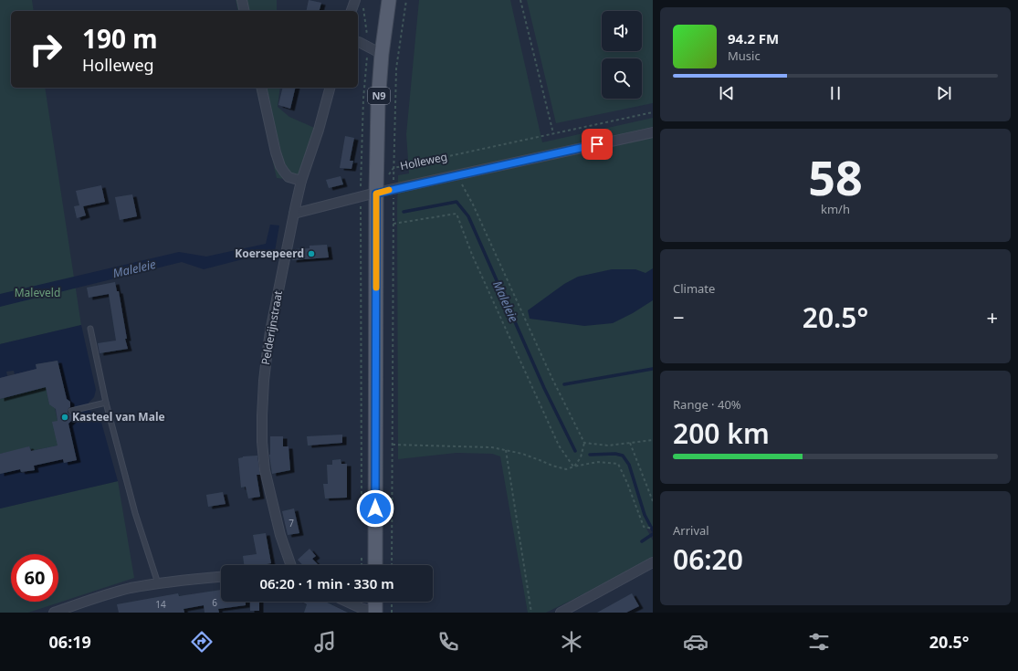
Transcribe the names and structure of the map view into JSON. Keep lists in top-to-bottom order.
{
  "streets": {
    "main road": ["N9"],
    "street": ["Holleweg", "Pelderijnstraat"]
  },
  "crossings": [
    ["N9", "Holleweg"],
    ["Holleweg", "Pelderijnstraat"]
  ],
  "water": ["Maleleie"],
  "parks": ["Maleveld"],
  "places": ["Koersepeerd", "Kasteel van Male"],
  "house_numbers": ["7", "6", "14"],
  "page": {
    "turn": ["190 m", "Holleweg"],
    "song": ["94.2 FM", "Music"],
    "tile": [
      ["58", "km/h"],
      "Climate",
      ["Range · 40%", "200 km"],
      ["Arrival", "06:20"]
    ],
    "heat": ["−", "20.5°", "+"],
    "limit": "60",
    "trip": "06:20 · 1 min · 330 m",
    "tabs": ["06:19", "20.5°"]
  }
}
